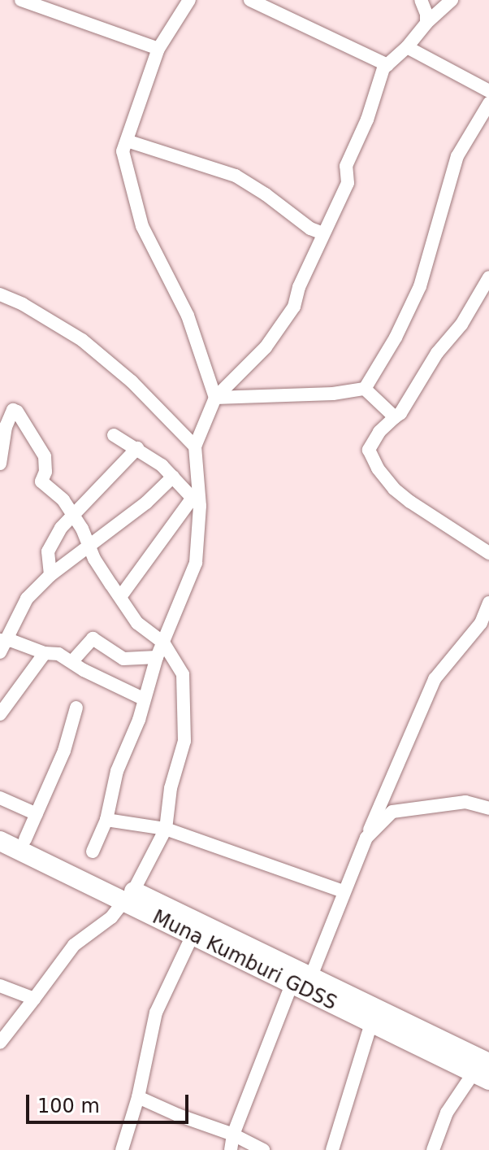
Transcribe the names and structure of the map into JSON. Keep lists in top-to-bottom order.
{
  "streets": {
    "highway": ["Muna Kumburi GDSS"]
  },
  "scale_bar": "100 m"
}
